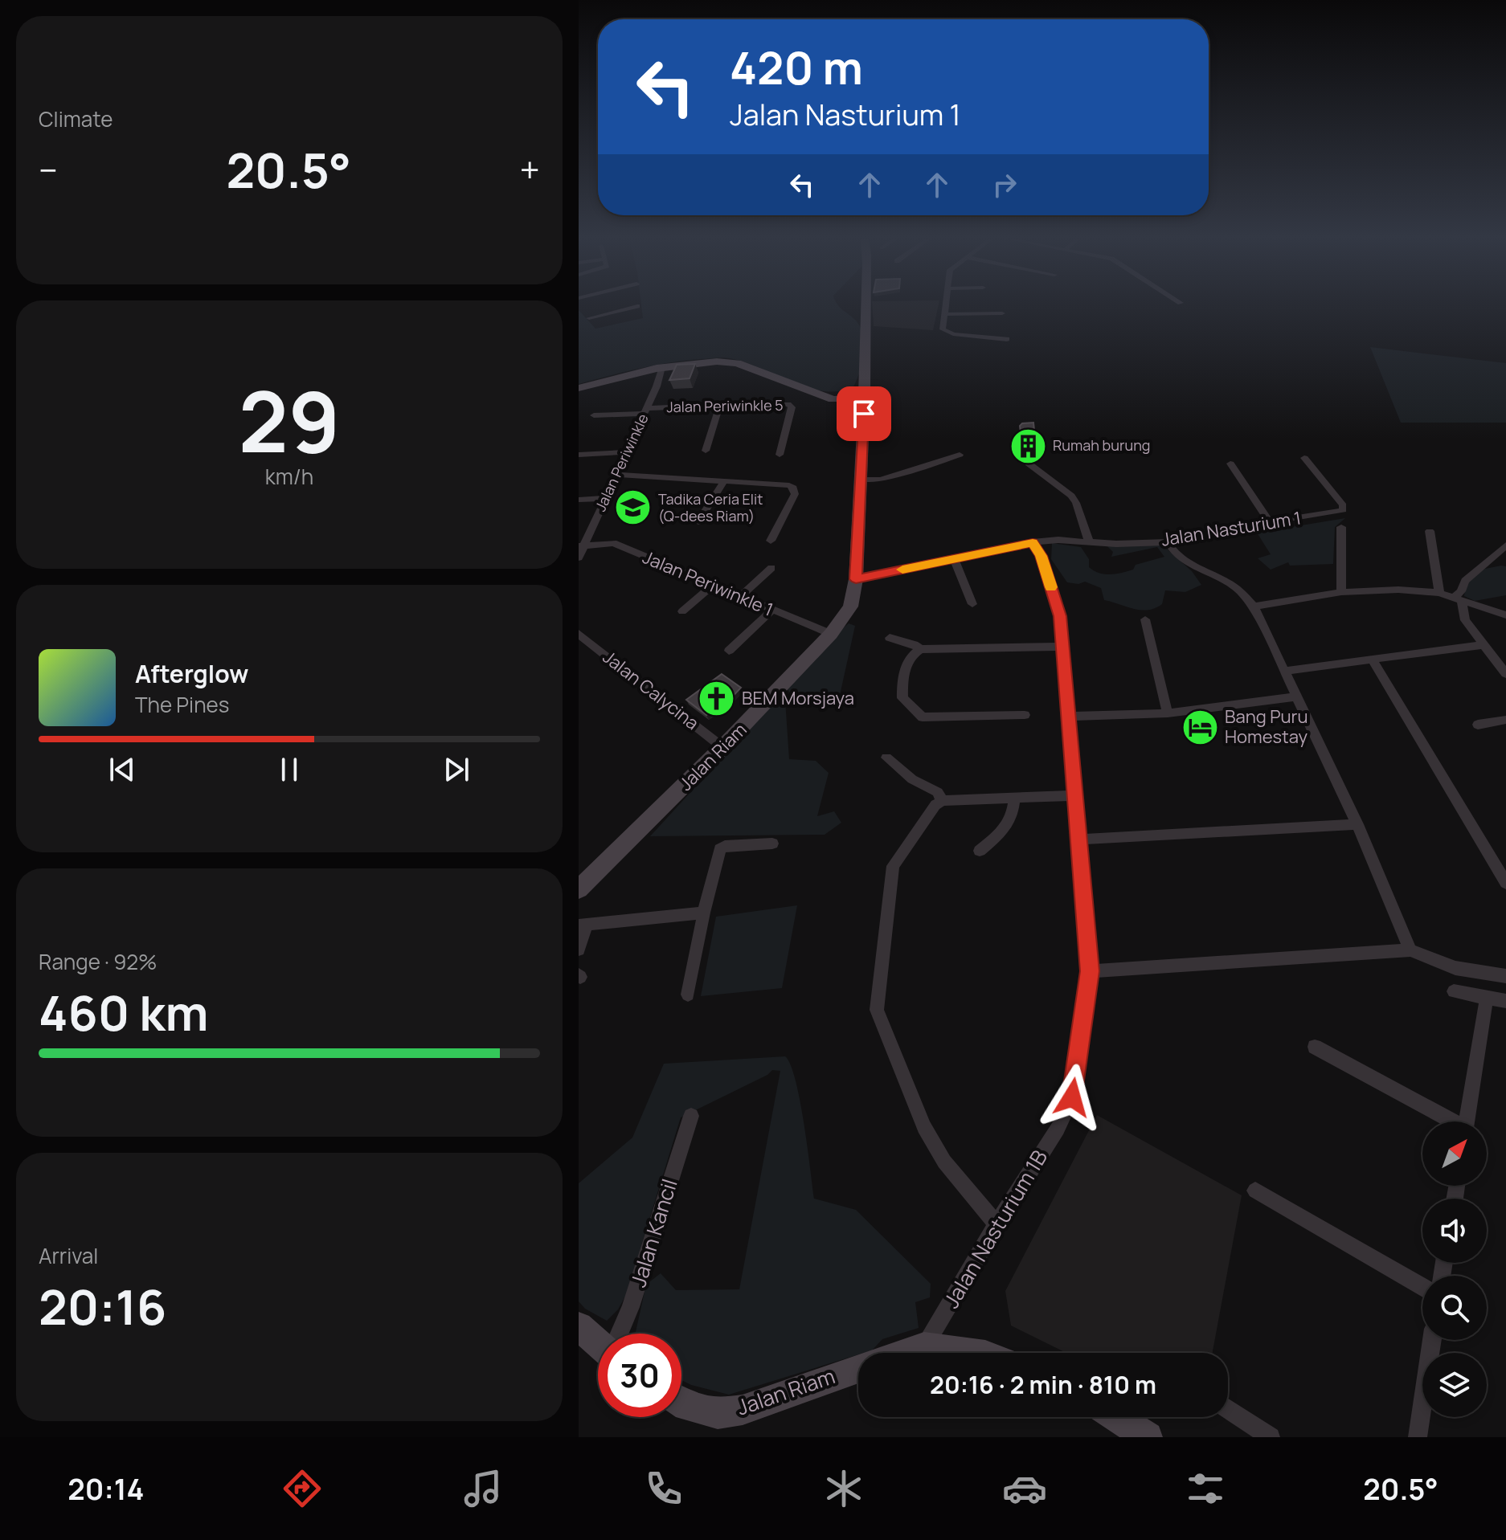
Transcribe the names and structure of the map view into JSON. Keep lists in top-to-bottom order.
{
  "streets": {
    "main road": ["Jalan Riam"],
    "street": [
      "Jalan Periwinkle 5",
      "Jalan Periwinkle",
      "Jalan Nasturium 1",
      "Jalan Periwinkle 1",
      "Jalan Calycina",
      "Jalan Nasturium 1B",
      "Jalan Kancil"
    ]
  },
  "crossings": [
    ["Jalan Periwinkle 5", "Jalan Periwinkle"],
    ["Jalan Periwinkle", "Jalan Periwinkle 1"],
    ["Jalan Nasturium 1", "Jalan Riam"],
    ["Jalan Nasturium 1", "Jalan Nasturium 1B"],
    ["Jalan Periwinkle 1", "Jalan Riam"],
    ["Jalan Calycina", "Jalan Riam"],
    ["Jalan Riam", "Jalan Nasturium 1B"]
  ],
  "places": {
    "building": ["Rumah burung"],
    "school or university": ["Tadika Ceria Elit (Q-dees Riam)"],
    "church": ["BEM Morsjaya"],
    "hotel": ["Bang Puru Homestay"]
  },
  "north": "top right",
  "page": {
    "tile": [
      "Climate",
      ["29", "km/h"],
      ["Range · 92%", "460 km"],
      ["Arrival", "20:16"]
    ],
    "turn": ["420 m", "Jalan Nasturium 1"],
    "heat": ["−", "20.5°", "+"],
    "song": ["Afterglow", "The Pines"],
    "limit": "30",
    "trip": "20:16 · 2 min · 810 m",
    "tabs": ["20:14", "20.5°"]
  }
}
